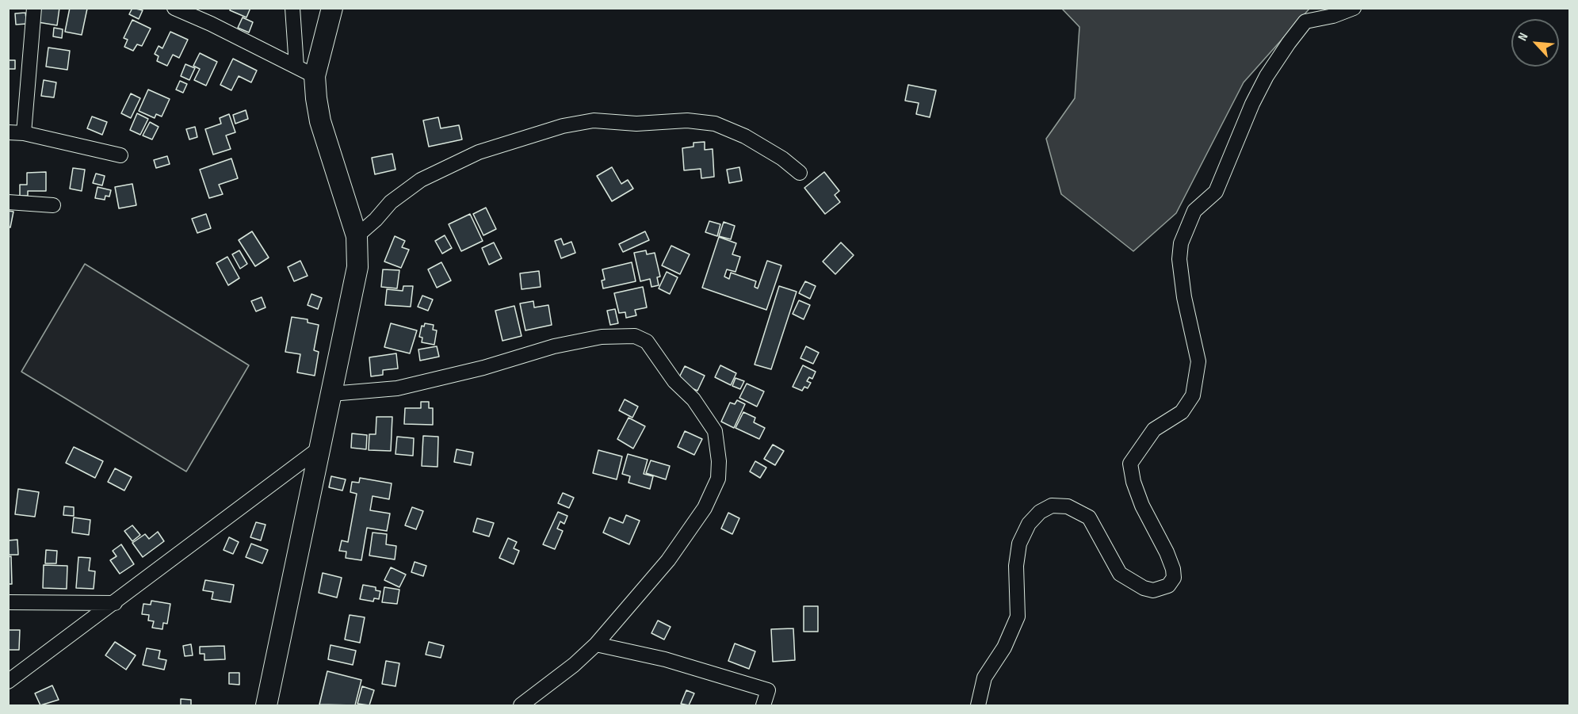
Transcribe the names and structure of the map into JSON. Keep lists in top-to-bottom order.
{
  "north": "top left"
}
